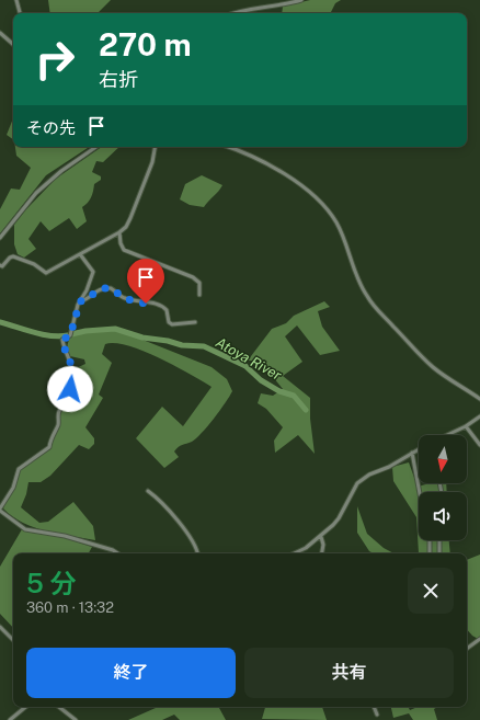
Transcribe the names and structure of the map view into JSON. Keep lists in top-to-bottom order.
{
  "water": ["Atoya River"],
  "north": "bottom",
  "page": {
    "turn": ["270 m", "右折"],
    "then": "その先",
    "heading": ["5 分", "360 m · 13:32"],
    "buttons": ["終了", "共有"]
  }
}
